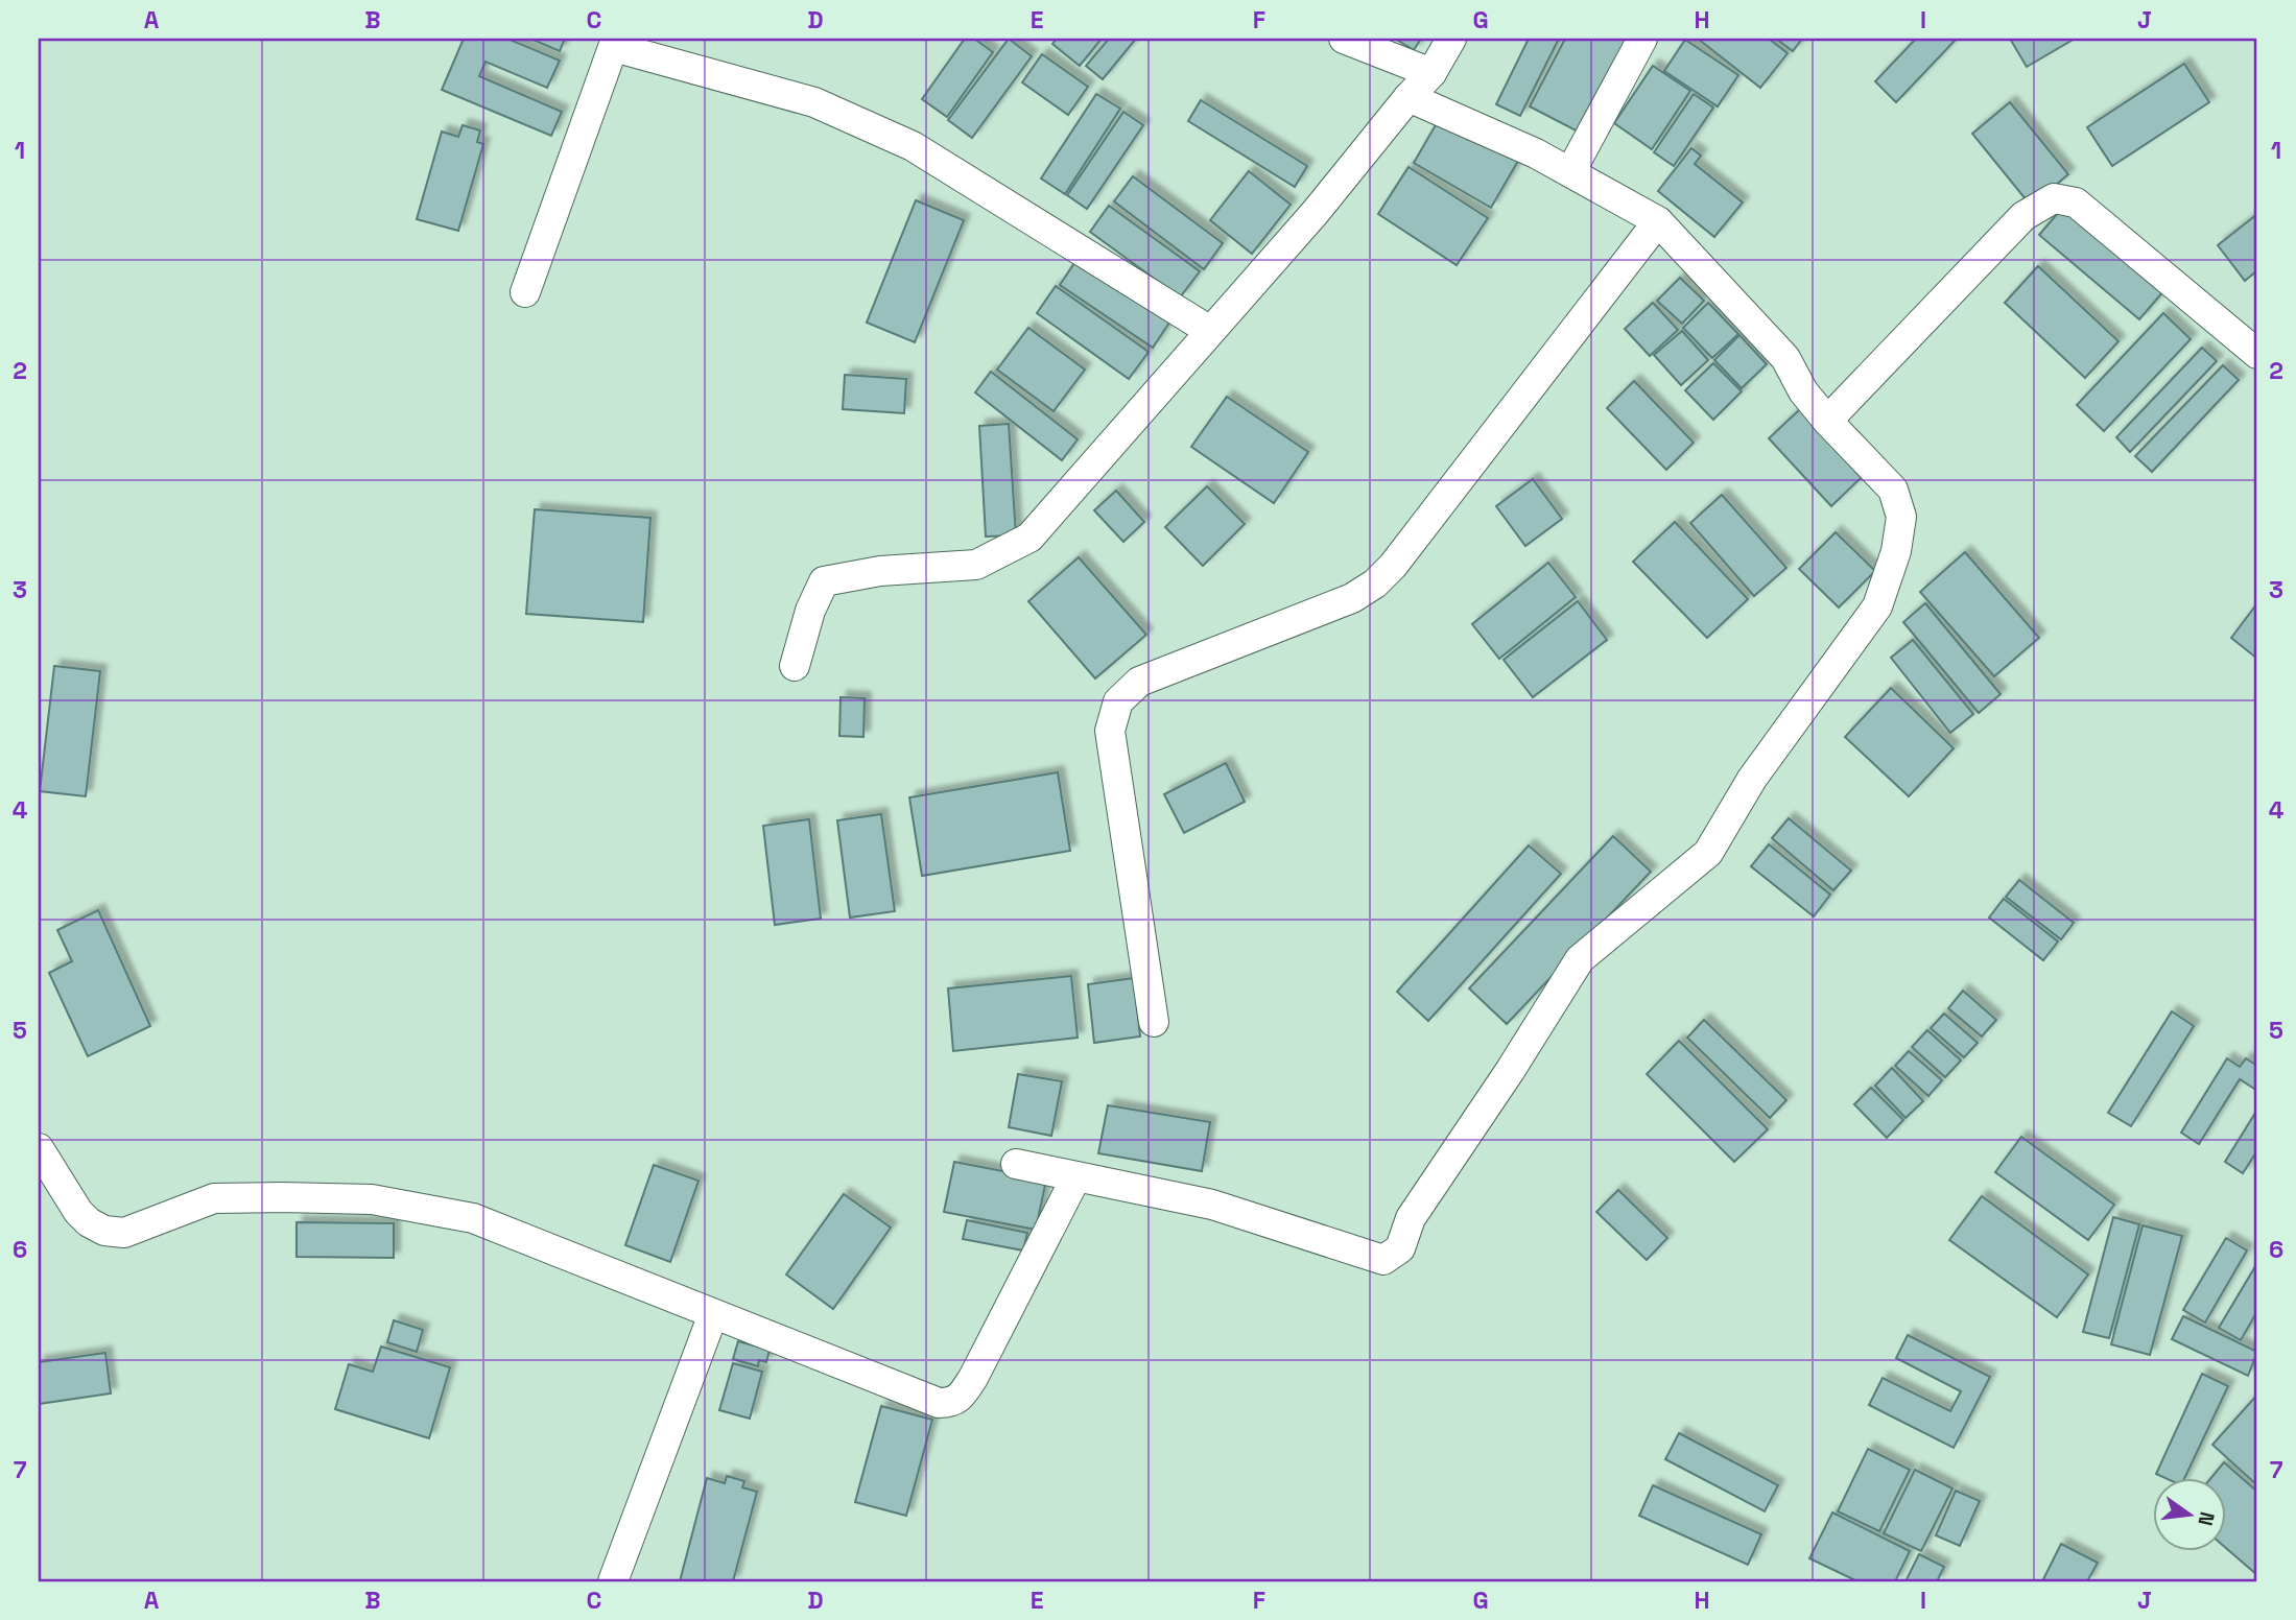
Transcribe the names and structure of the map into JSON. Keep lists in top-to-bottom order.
{
  "north": "right",
  "grid": {
    "columns": [
      "A",
      "B",
      "C",
      "D",
      "E",
      "F",
      "G",
      "H",
      "I",
      "J"
    ],
    "rows": [
      "1",
      "2",
      "3",
      "4",
      "5",
      "6",
      "7"
    ]
  }
}
